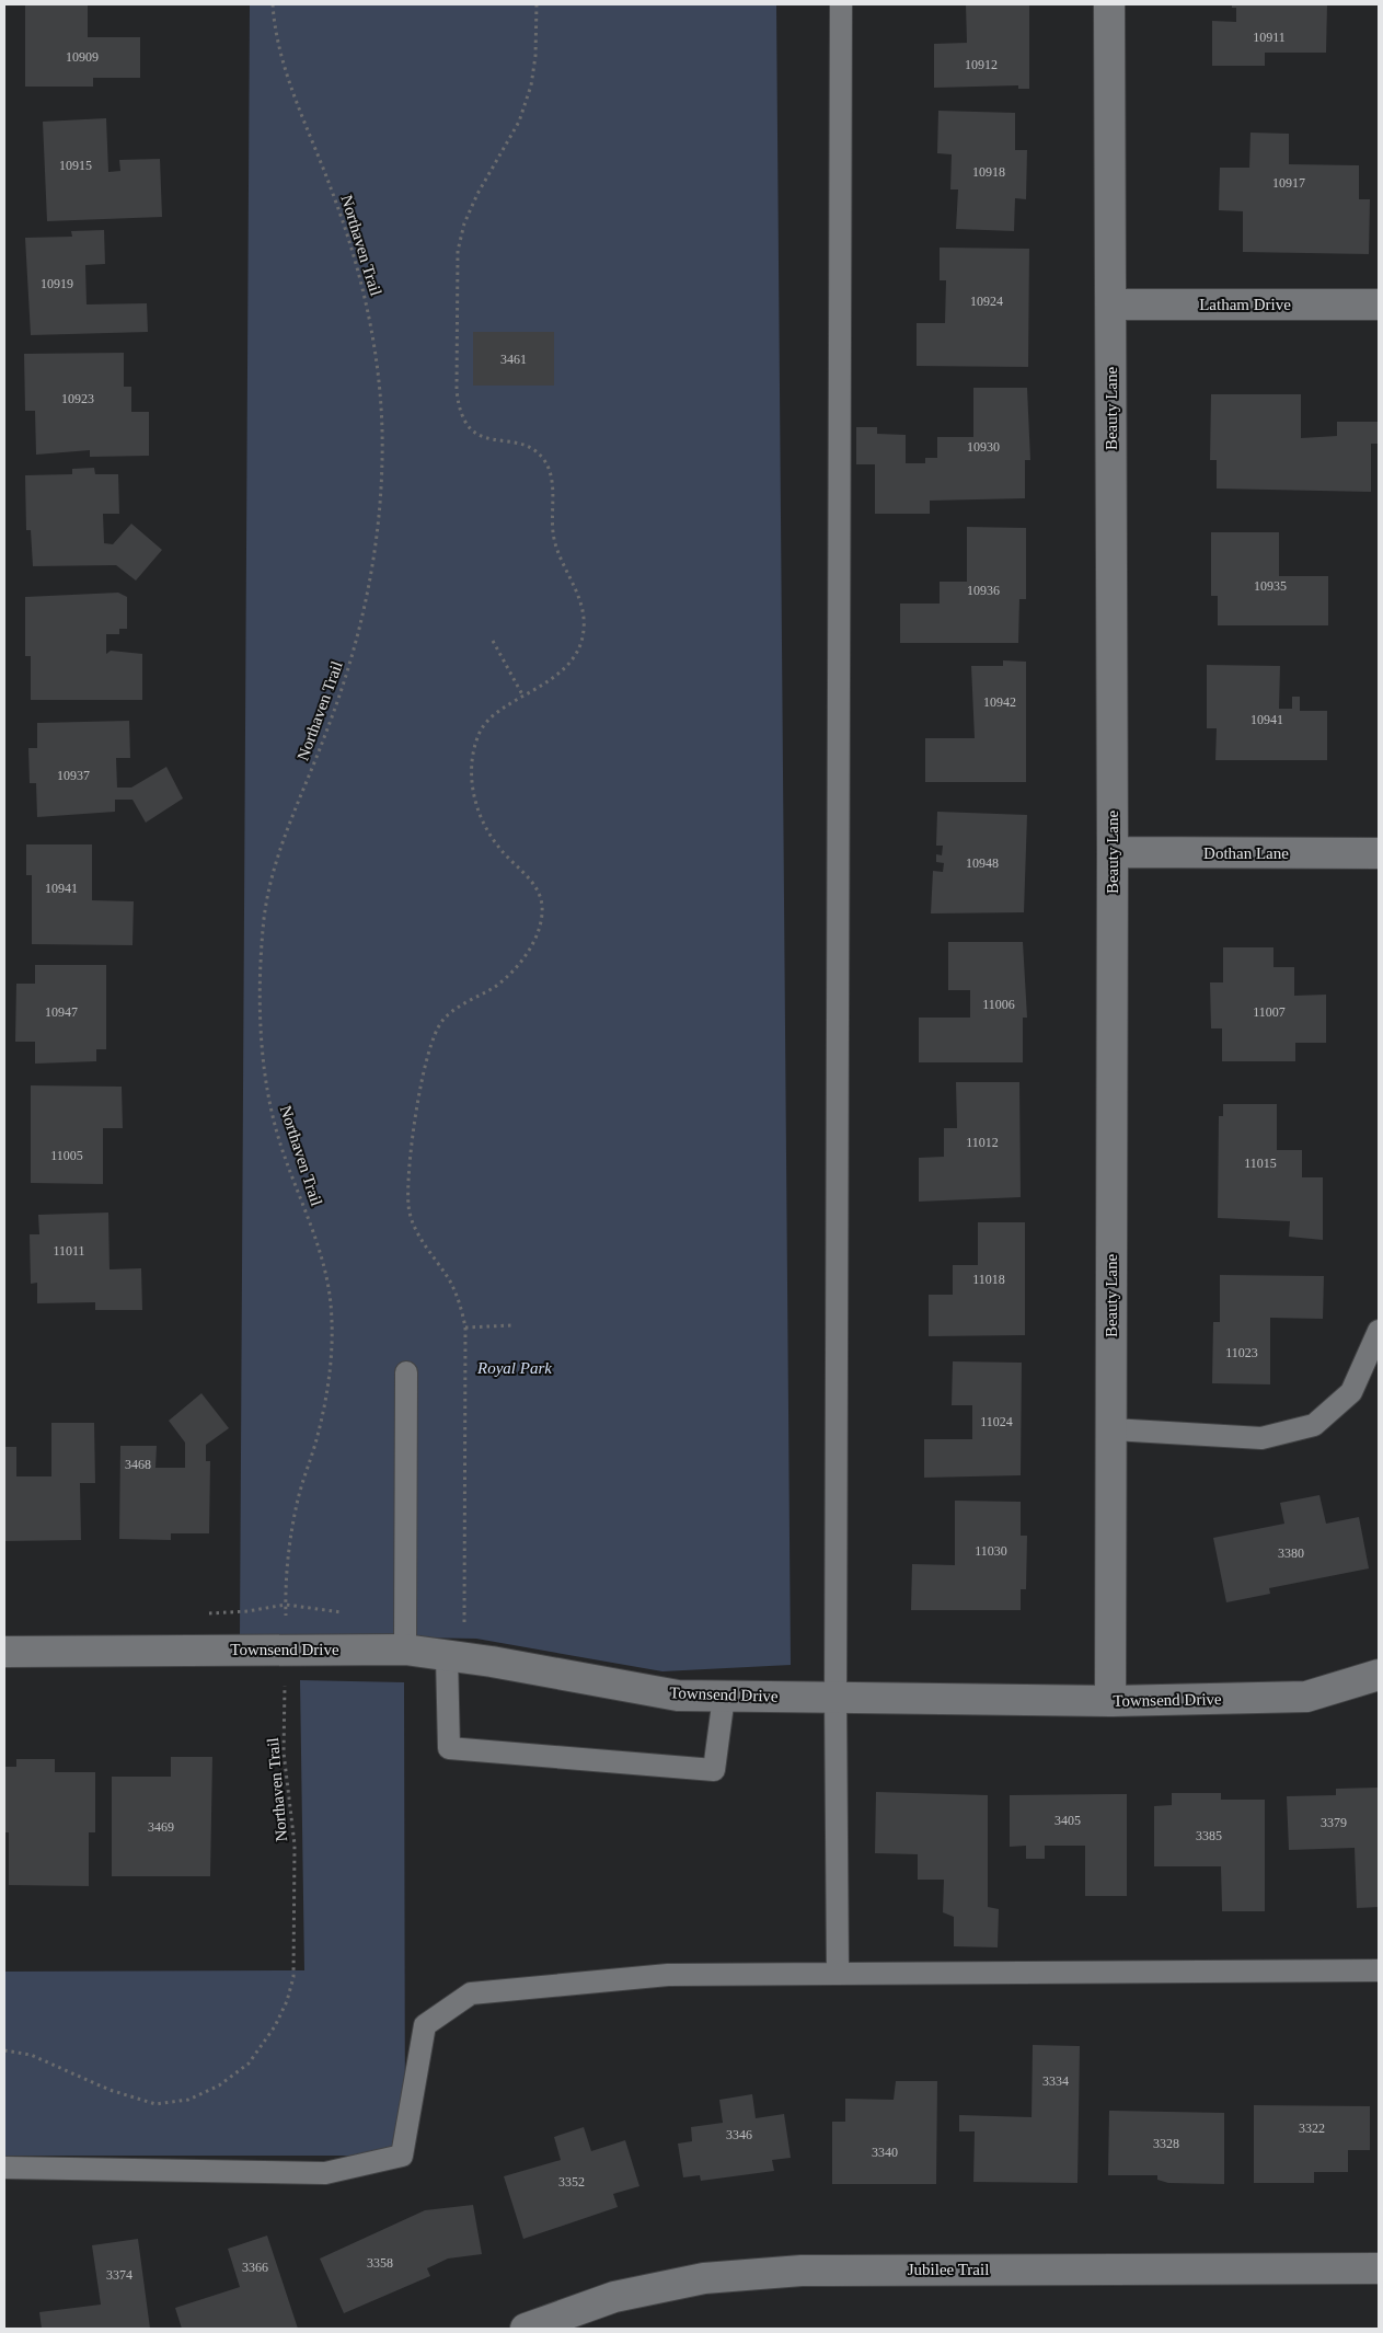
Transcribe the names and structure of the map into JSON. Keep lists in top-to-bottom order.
{
  "streets": {
    "street": [
      "Latham Drive",
      "Beauty Lane",
      "Dothan Lane",
      "Townsend Drive",
      "Jubilee Trail"
    ],
    "path": ["Northaven Trail"]
  },
  "crossings": [
    ["Northaven Trail", "Townsend Drive"],
    ["Latham Drive", "Beauty Lane"],
    ["Beauty Lane", "Dothan Lane"],
    ["Beauty Lane", "Townsend Drive"]
  ],
  "parks": ["Royal Park"],
  "house_numbers": [
    "10911",
    "10909",
    "10912",
    "10915",
    "10918",
    "10917",
    "10919",
    "10924",
    "3461",
    "10923",
    "10930",
    "10935",
    "10936",
    "10942",
    "10941",
    "10937",
    "10948",
    "10941",
    "11006",
    "10947",
    "11007",
    "11012",
    "11005",
    "11015",
    "11011",
    "11018",
    "11023",
    "11024",
    "3468",
    "11030",
    "3380",
    "3405",
    "3379",
    "3469",
    "3385",
    "3334",
    "3322",
    "3346",
    "3328",
    "3340",
    "3352",
    "3358",
    "3366",
    "3374"
  ]
}
